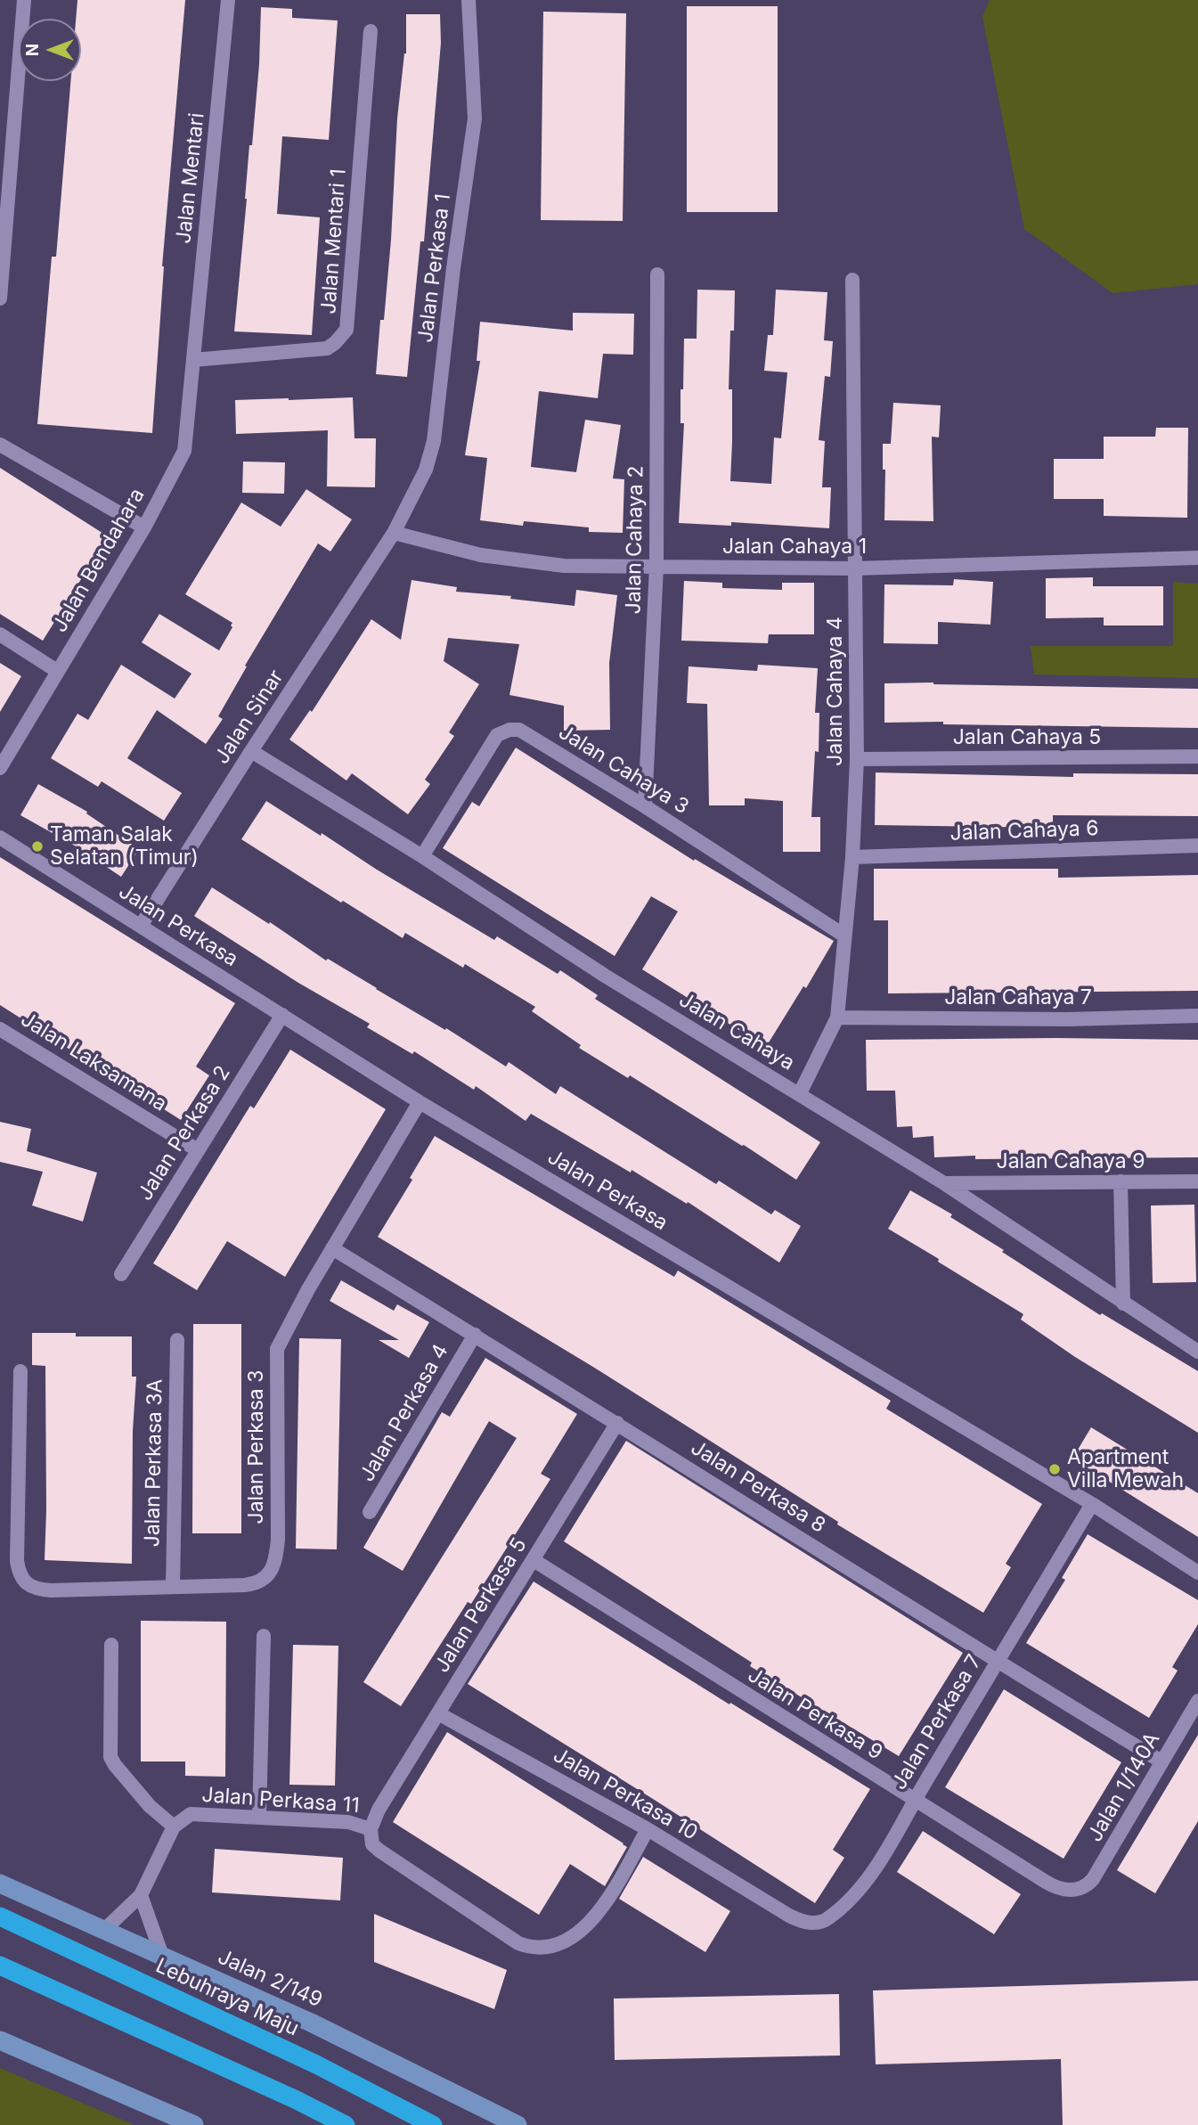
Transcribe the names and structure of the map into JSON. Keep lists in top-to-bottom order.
{
  "streets": {
    "highway": ["Lebuhraya Maju"],
    "main road": ["Jalan 2/149"],
    "street": [
      "Jalan Mentari",
      "Jalan Mentari 1",
      "Jalan Perkasa 1",
      "Jalan Cahaya 2",
      "Jalan Cahaya 1",
      "Jalan Bendahara",
      "Jalan Cahaya 4",
      "Jalan Sinar",
      "Jalan Cahaya 5",
      "Jalan Cahaya 3",
      "Jalan Cahaya 6",
      "Jalan Perkasa",
      "Jalan Cahaya 7",
      "Jalan Cahaya",
      "Jalan Laksamana",
      "Jalan Perkasa 2",
      "Jalan Cahaya 9",
      "Jalan Perkasa 4",
      "Jalan Perkasa 3",
      "Jalan Perkasa 3A",
      "Jalan Perkasa 8",
      "Jalan Perkasa 5",
      "Jalan Perkasa 9",
      "Jalan Perkasa 7",
      "Jalan 1/140A",
      "Jalan Perkasa 10",
      "Jalan Perkasa 11"
    ]
  },
  "crossings": [
    ["Jalan Mentari", "Jalan Mentari 1"],
    ["Jalan Mentari", "Jalan Bendahara"],
    ["Jalan Mentari 1", "Jalan Bendahara"],
    ["Jalan Perkasa 1", "Jalan Cahaya 1"],
    ["Jalan Perkasa 1", "Jalan Sinar"],
    ["Jalan Cahaya 2", "Jalan Cahaya 1"],
    ["Jalan Cahaya 2", "Jalan Cahaya 3"],
    ["Jalan Cahaya 1", "Jalan Cahaya 4"],
    ["Jalan Cahaya 1", "Jalan Sinar"],
    ["Jalan Cahaya 4", "Jalan Cahaya 5"],
    ["Jalan Cahaya 4", "Jalan Cahaya 3"],
    ["Jalan Cahaya 4", "Jalan Cahaya 6"],
    ["Jalan Cahaya 4", "Jalan Cahaya 7"],
    ["Jalan Cahaya 4", "Jalan Cahaya"],
    ["Jalan Sinar", "Jalan Perkasa"],
    ["Jalan Sinar", "Jalan Cahaya"],
    ["Jalan Cahaya 3", "Jalan Cahaya"],
    ["Jalan Perkasa", "Jalan Perkasa 2"],
    ["Jalan Perkasa", "Jalan Perkasa 3"],
    ["Jalan Perkasa", "Jalan Perkasa 7"],
    ["Jalan Cahaya", "Jalan Cahaya 9"],
    ["Jalan Laksamana", "Jalan Perkasa 2"],
    ["Jalan Perkasa 4", "Jalan Perkasa 8"],
    ["Jalan Perkasa 3", "Jalan Perkasa 3A"],
    ["Jalan Perkasa 3", "Jalan Perkasa 8"],
    ["Jalan Perkasa 8", "Jalan Perkasa 5"],
    ["Jalan Perkasa 8", "Jalan Perkasa 7"],
    ["Jalan Perkasa 8", "Jalan 1/140A"],
    ["Jalan Perkasa 5", "Jalan Perkasa 9"],
    ["Jalan Perkasa 5", "Jalan Perkasa 10"],
    ["Jalan Perkasa 5", "Jalan Perkasa 11"],
    ["Jalan Perkasa 9", "Jalan Perkasa 7"],
    ["Jalan Perkasa 9", "Jalan 1/140A"],
    ["Jalan Perkasa 7", "Jalan Perkasa 10"],
    ["Jalan Perkasa 10", "Jalan Perkasa 11"]
  ],
  "places": ["Taman Salak Selatan (Timur)", "Apartment Villa Mewah"],
  "north": "left"
}
